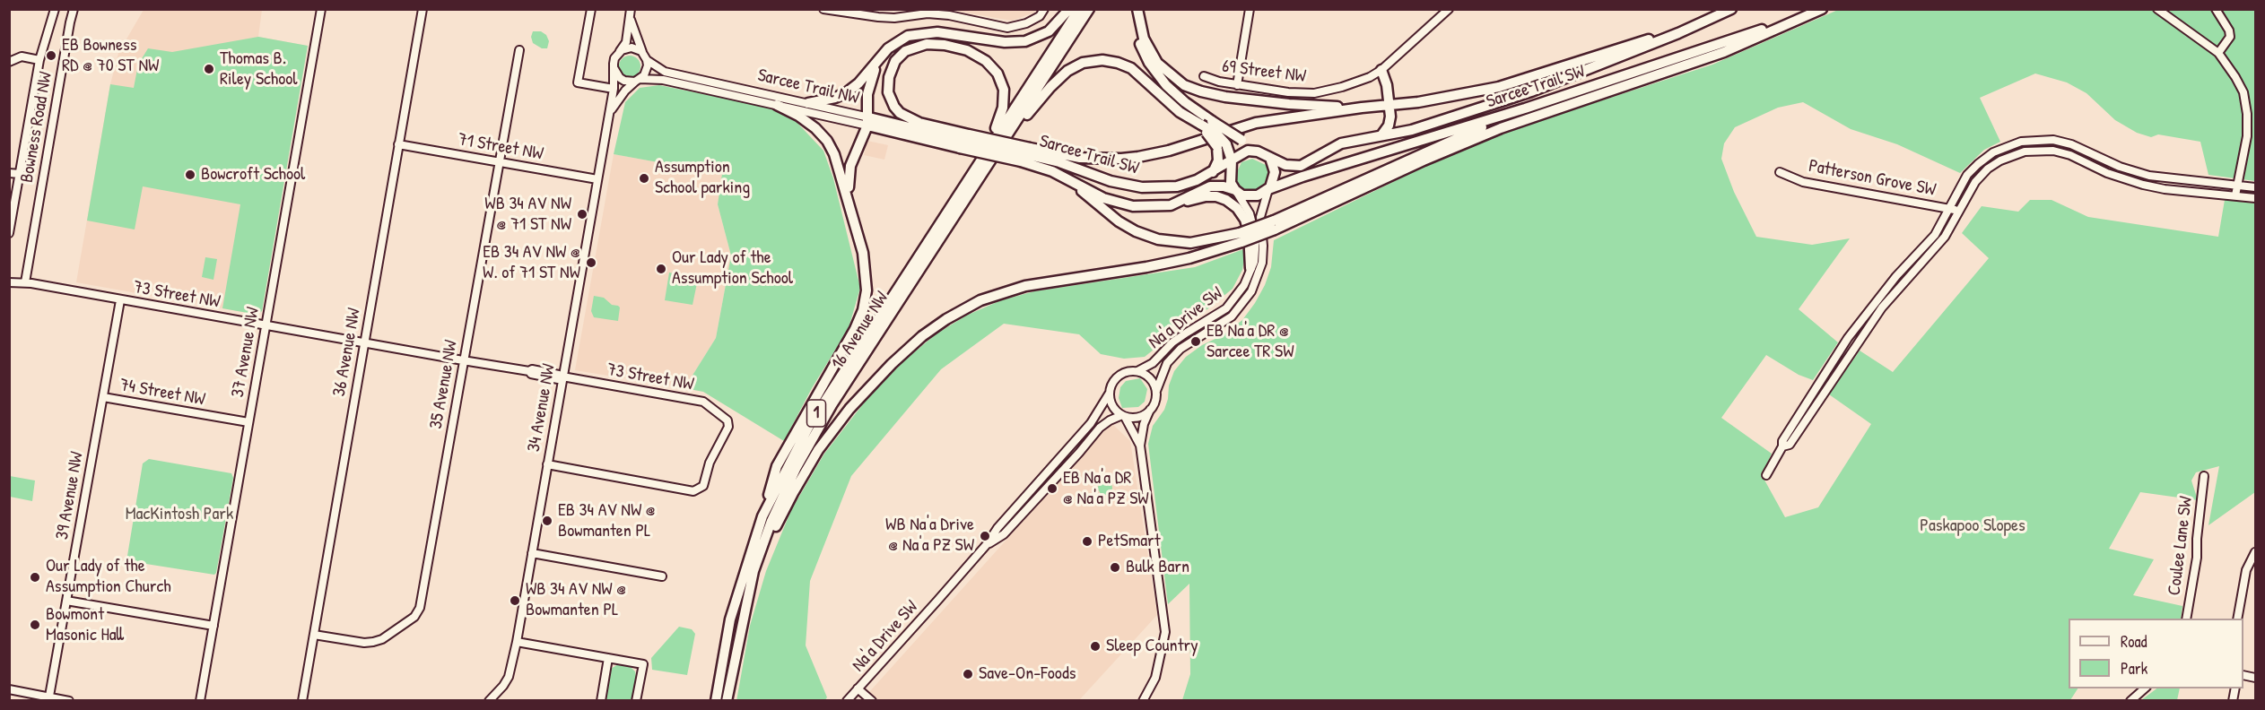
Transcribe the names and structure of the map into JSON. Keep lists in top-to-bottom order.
{
  "streets": {
    "highway": [
      "Sarcee Trail NW",
      "Sarcee Trail SW",
      "16 Avenue NW",
      "1"
    ],
    "street": [
      "69 Street NW",
      "Bowness Road NW",
      "71 Street NW",
      "Patterson Grove SW",
      "73 Street NW",
      "Na'a Drive SW",
      "37 Avenue NW",
      "36 Avenue NW",
      "35 Avenue NW",
      "74 Street NW",
      "34 Avenue NW",
      "39 Avenue NW",
      "Coulee Lane SW"
    ]
  },
  "crossings": [
    ["Sarcee Trail NW", "Sarcee Trail SW"],
    ["Sarcee Trail NW", "34 Avenue NW"],
    ["Sarcee Trail SW", "Na'a Drive SW"],
    ["Bowness Road NW", "73 Street NW"],
    ["71 Street NW", "36 Avenue NW"],
    ["71 Street NW", "35 Avenue NW"],
    ["71 Street NW", "34 Avenue NW"],
    ["73 Street NW", "37 Avenue NW"],
    ["73 Street NW", "36 Avenue NW"],
    ["73 Street NW", "35 Avenue NW"],
    ["73 Street NW", "34 Avenue NW"],
    ["73 Street NW", "39 Avenue NW"],
    ["37 Avenue NW", "74 Street NW"],
    ["36 Avenue NW", "35 Avenue NW"],
    ["74 Street NW", "39 Avenue NW"]
  ],
  "parks": ["MacKintosh Park", "Paskapoo Slopes"],
  "places": [
    "EB Bowness RD @ 70 ST NW",
    "Thomas B. Riley School",
    "Bowcroft School",
    "Assumption School parking",
    "WB 34 AV NW @ 71 ST NW",
    "EB 34 AV NW @ W. of 71 ST NW",
    "Our Lady of the Assumption School",
    "EB Na'a DR @ Sarcee TR SW",
    "EB Na'a DR @ Na'a PZ SW",
    "EB 34 AV NW @ Bowmanten PL",
    "WB Na'a Drive @ Na'a PZ SW",
    "PetSmart",
    "Bulk Barn",
    "Our Lady of the Assumption Church",
    "WB 34 AV NW @ Bowmanten PL",
    "Bowmont Masonic Hall",
    "Sleep Country",
    "Save-On-Foods"
  ],
  "legend": ["Road", "Park"]
}
